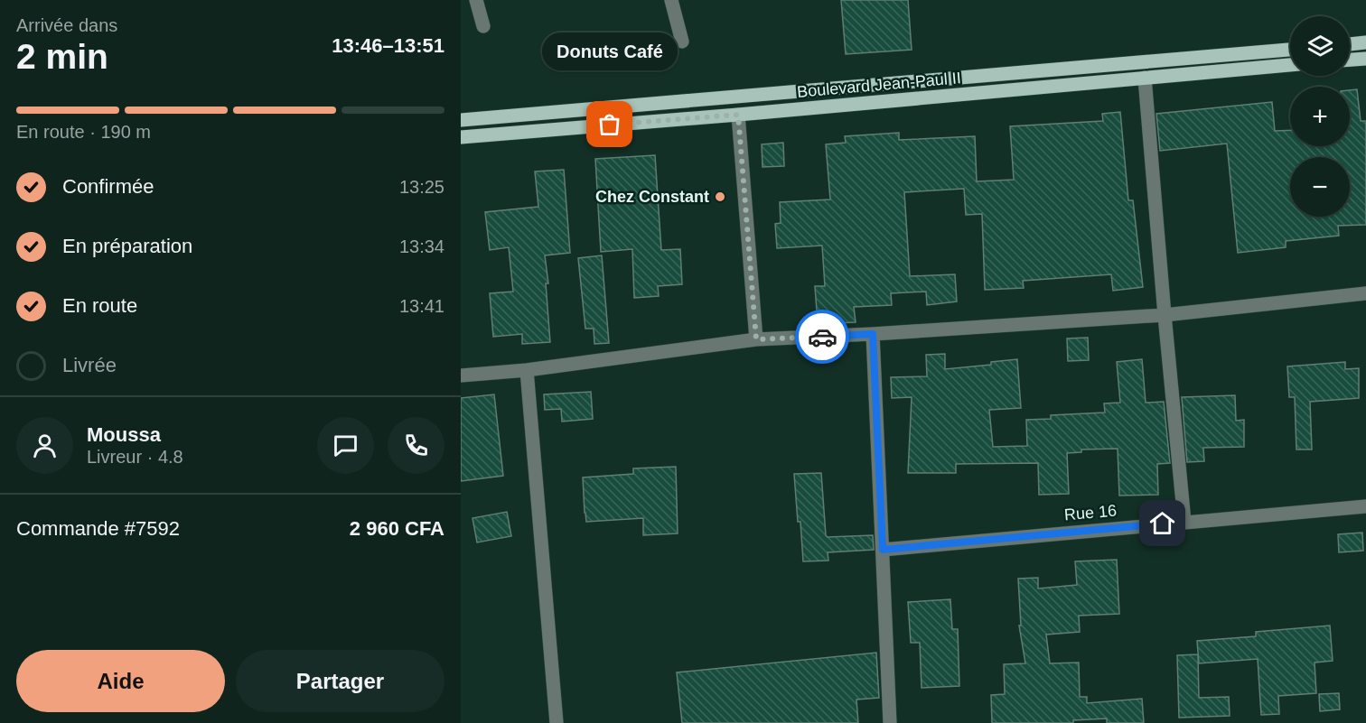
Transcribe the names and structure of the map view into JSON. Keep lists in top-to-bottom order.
{
  "streets": {
    "main road": ["Boulevard Jean-Paul II"],
    "street": ["Rue 16"]
  },
  "places": ["Donuts Café", "Chez Constant"],
  "page": {
    "heading": ["2 min", "Arrivée dans", "13:46–13:51"],
    "panel": [
      "Moussa",
      "Livreur · 4.8",
      "Commande #7592",
      "2 960 CFA"
    ],
    "map_buttons": ["+", "−"],
    "bubble": "Donuts Café",
    "bar": "En route · 190 m",
    "list": [
      ["Confirmée", "13:25"],
      ["En préparation", "13:34"],
      ["En route", "13:41"],
      "Livrée"
    ],
    "buttons": ["Aide", "Partager"]
  }
}
